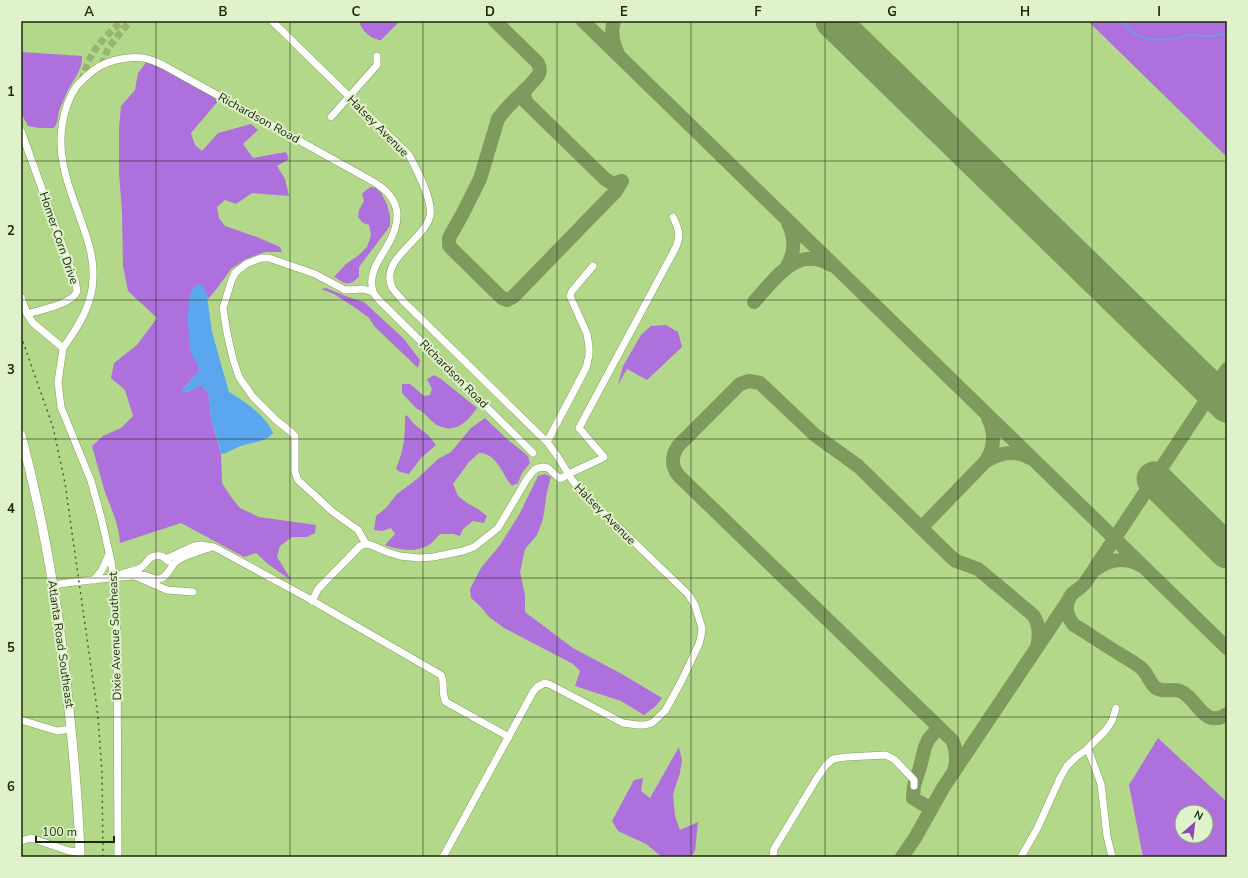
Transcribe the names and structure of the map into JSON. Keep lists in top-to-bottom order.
{
  "streets": {
    "main road": ["Atlanta Road Southeast"],
    "street": [
      "Richardson Road",
      "Halsey Avenue",
      "Homer Corn Drive",
      "Dixie Avenue Southeast"
    ]
  },
  "crossings": [
    ["Richardson Road", "Dixie Avenue Southeast"]
  ],
  "scale_bar": "100 m",
  "north": "top right",
  "grid": {
    "columns": [
      "A",
      "B",
      "C",
      "D",
      "E",
      "F",
      "G",
      "H",
      "I"
    ],
    "rows": [
      "1",
      "2",
      "3",
      "4",
      "5",
      "6"
    ]
  }
}
